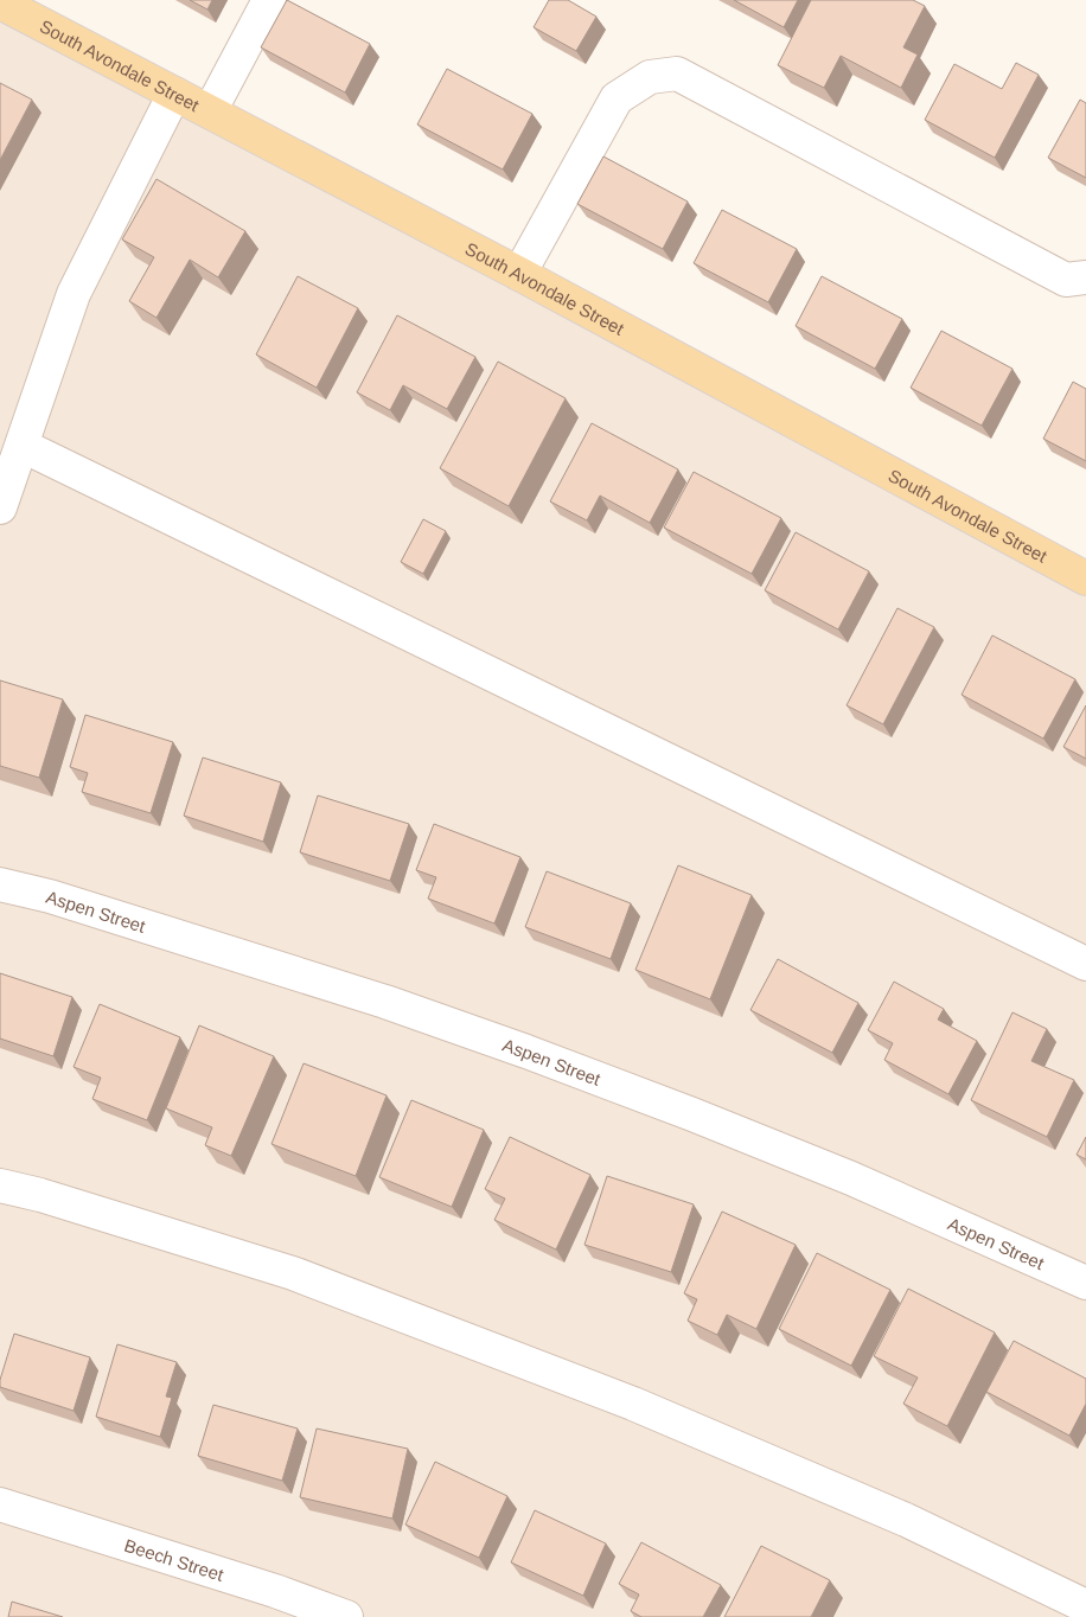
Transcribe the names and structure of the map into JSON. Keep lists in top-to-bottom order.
{
  "streets": {
    "main road": ["South Avondale Street"],
    "street": ["Aspen Street", "Beech Street"]
  }
}
